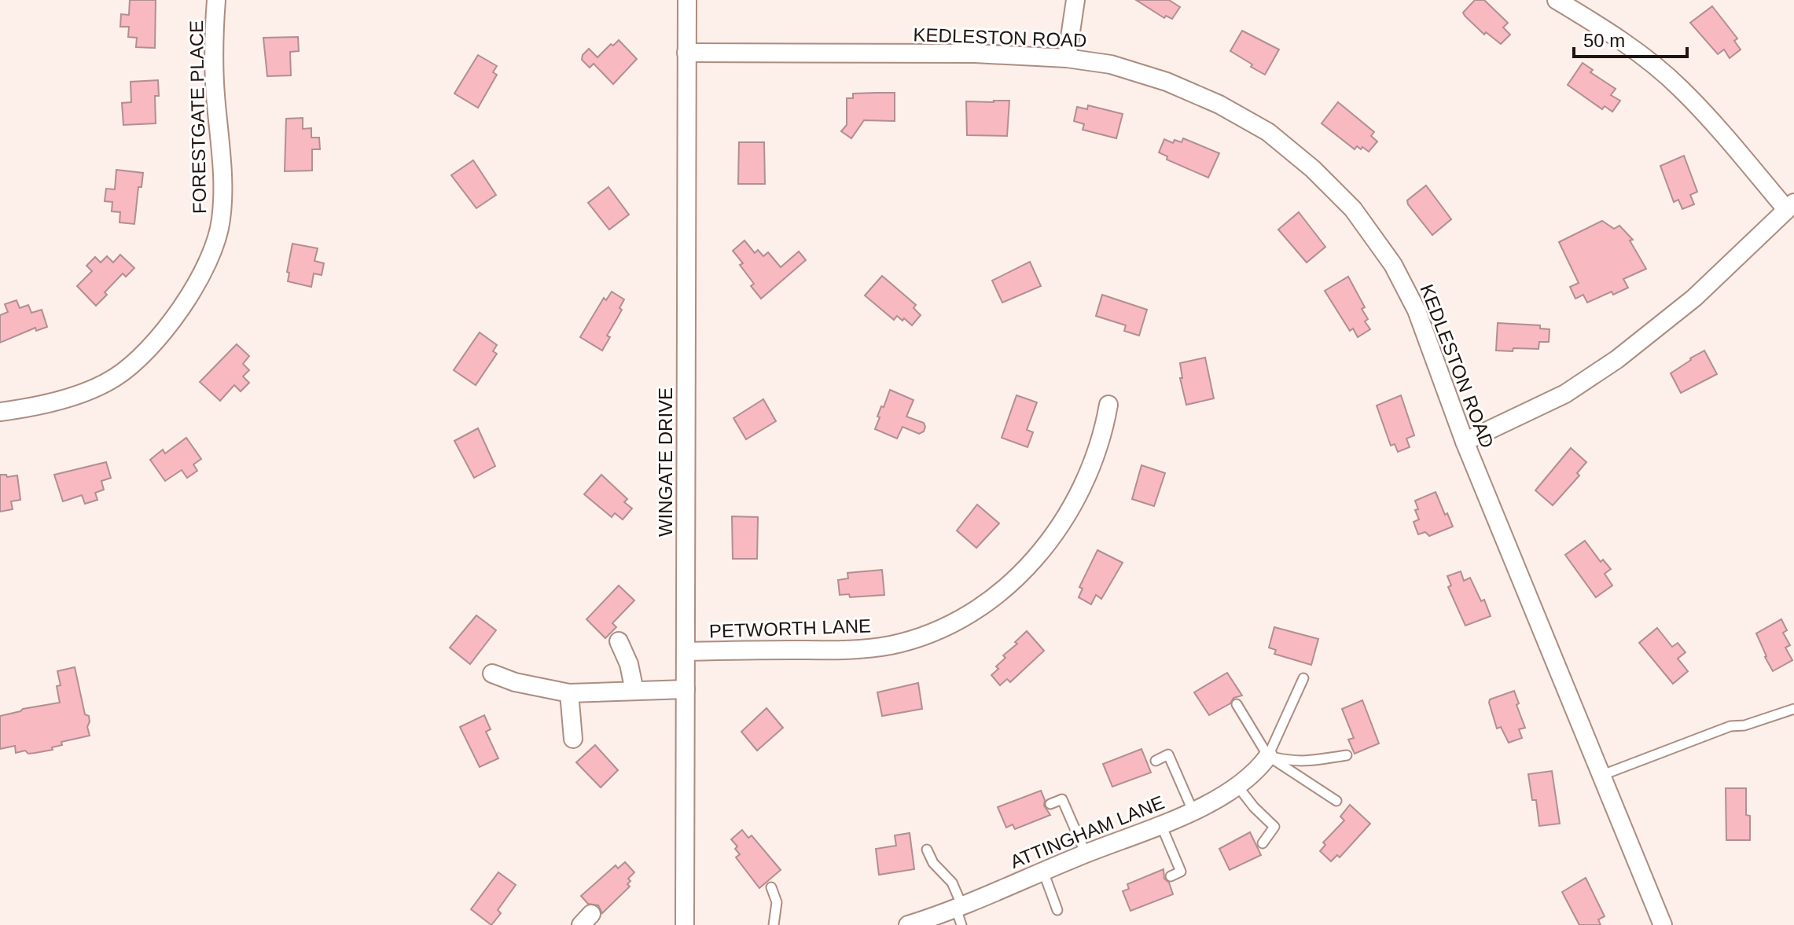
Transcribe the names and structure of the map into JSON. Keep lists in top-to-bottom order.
{
  "streets": {
    "street": [
      "KEDLESTON ROAD",
      "FORESTGATE PLACE",
      "WINGATE DRIVE",
      "PETWORTH LANE",
      "ATTINGHAM LANE"
    ]
  },
  "crossings": [
    ["KEDLESTON ROAD", "WINGATE DRIVE"],
    ["WINGATE DRIVE", "PETWORTH LANE"]
  ],
  "scale_bar": "50 m"
}
